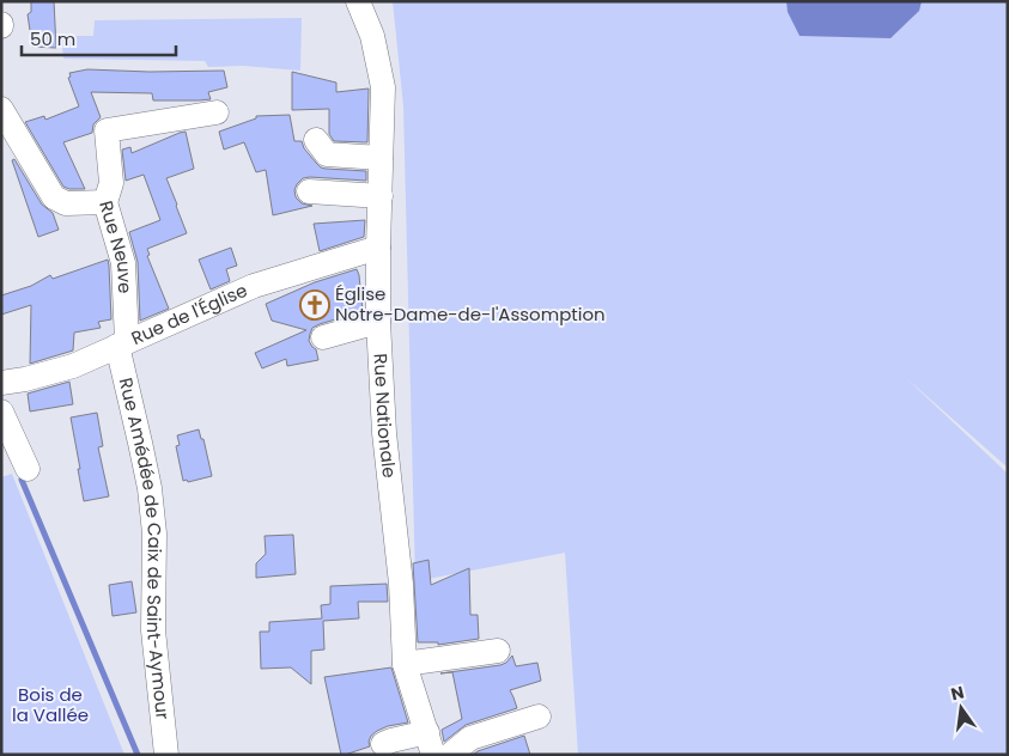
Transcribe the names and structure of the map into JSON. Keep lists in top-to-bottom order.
{
  "streets": {
    "street": [
      "Rue Neuve",
      "Rue de l'Église",
      "Rue Nationale",
      "Rue Amédée de Caix de Saint-Aymour"
    ]
  },
  "crossings": [
    ["Rue Neuve", "Rue de l'Église"],
    ["Rue Neuve", "Rue Amédée de Caix de Saint-Aymour"],
    ["Rue de l'Église", "Rue Nationale"],
    ["Rue de l'Église", "Rue Amédée de Caix de Saint-Aymour"]
  ],
  "parks": ["Bois de la Vallée"],
  "places": {
    "church": ["Église Notre-Dame-de-l'Assomption"]
  },
  "scale_bar": "50 m",
  "north": "top"
}
